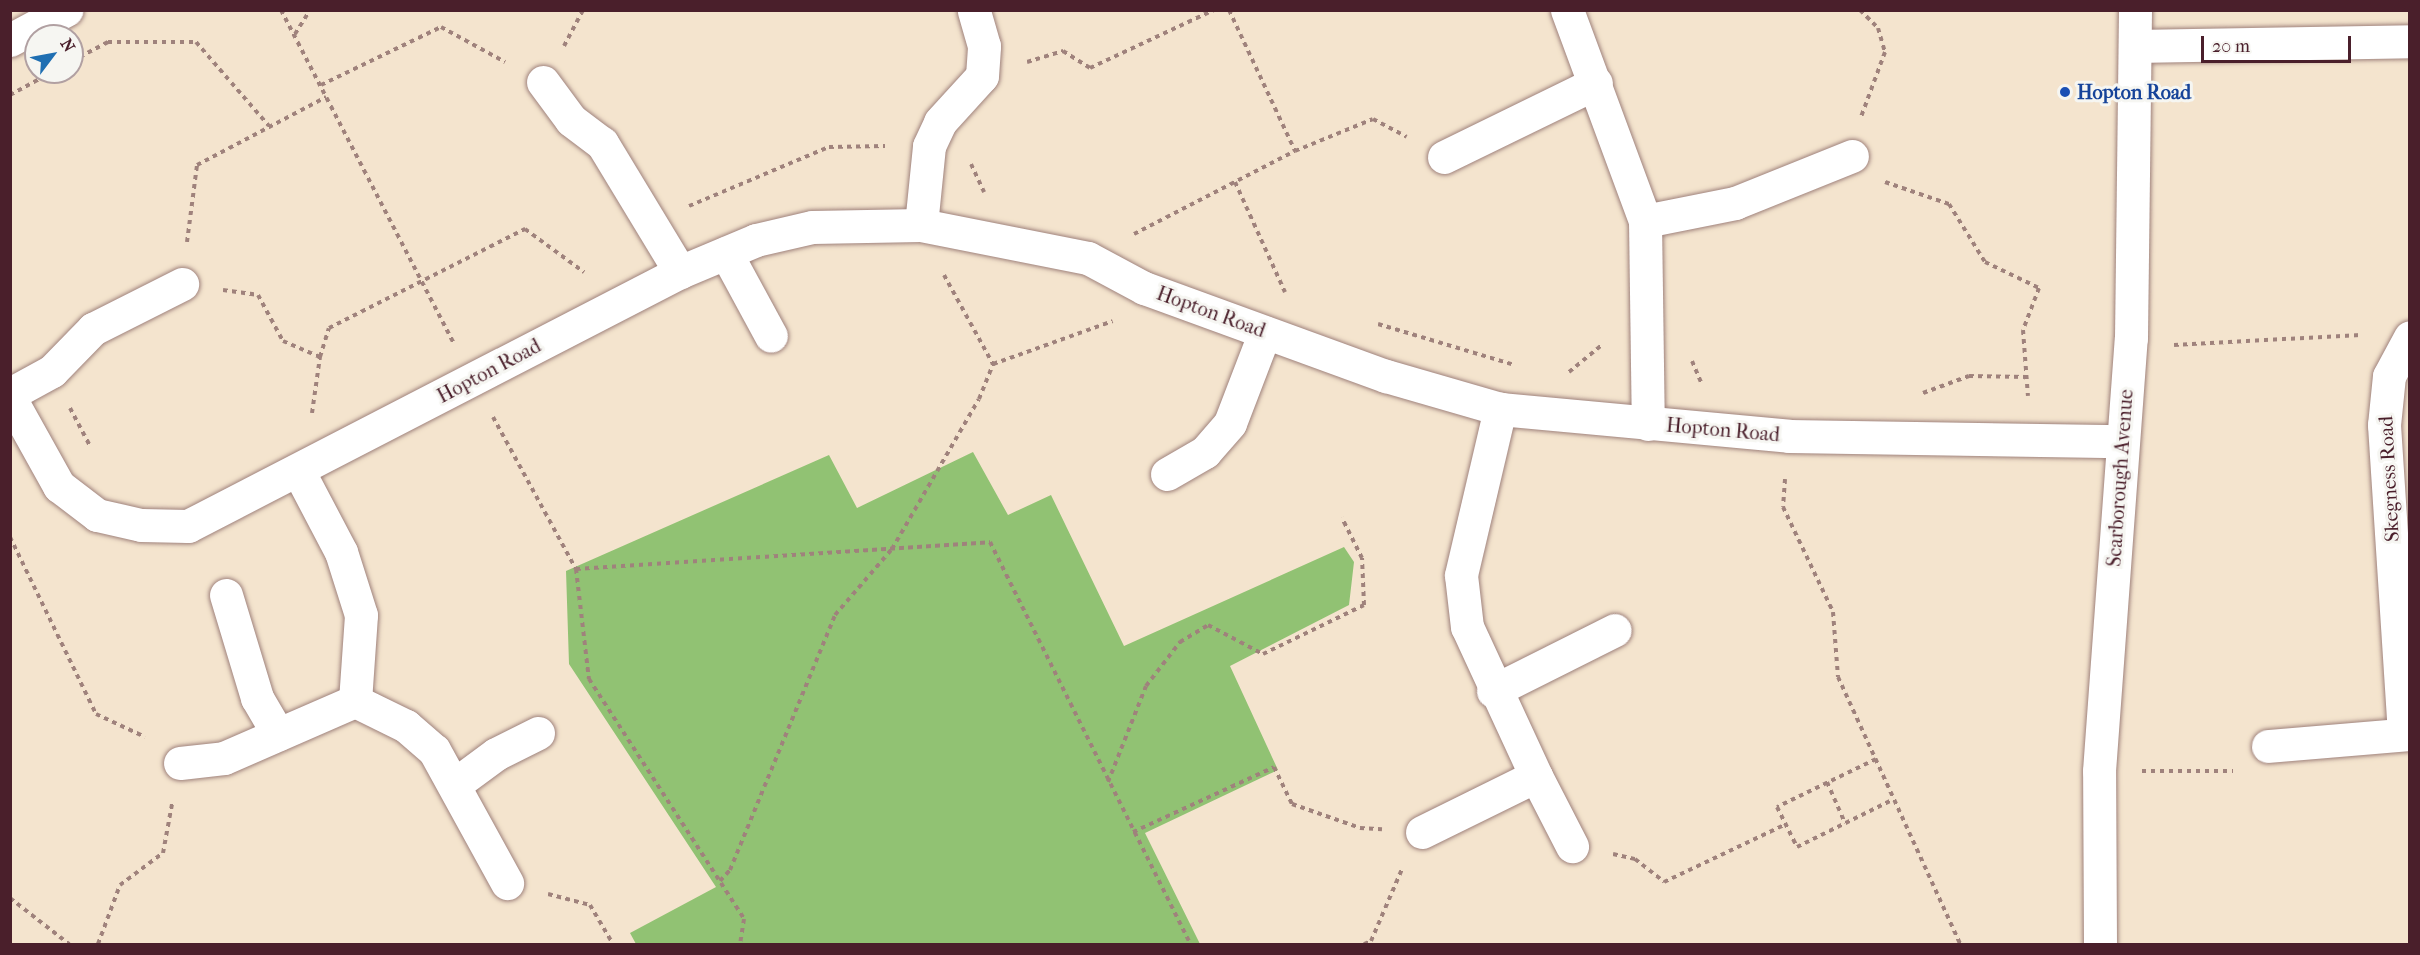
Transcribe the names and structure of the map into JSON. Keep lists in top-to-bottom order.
{
  "streets": {
    "street": ["Hopton Road", "Scarborough Avenue", "Skegness Road"]
  },
  "crossings": [
    ["Hopton Road", "Scarborough Avenue"]
  ],
  "places": ["Hopton Road"],
  "scale_bar": "20 m",
  "north": "top right"
}
